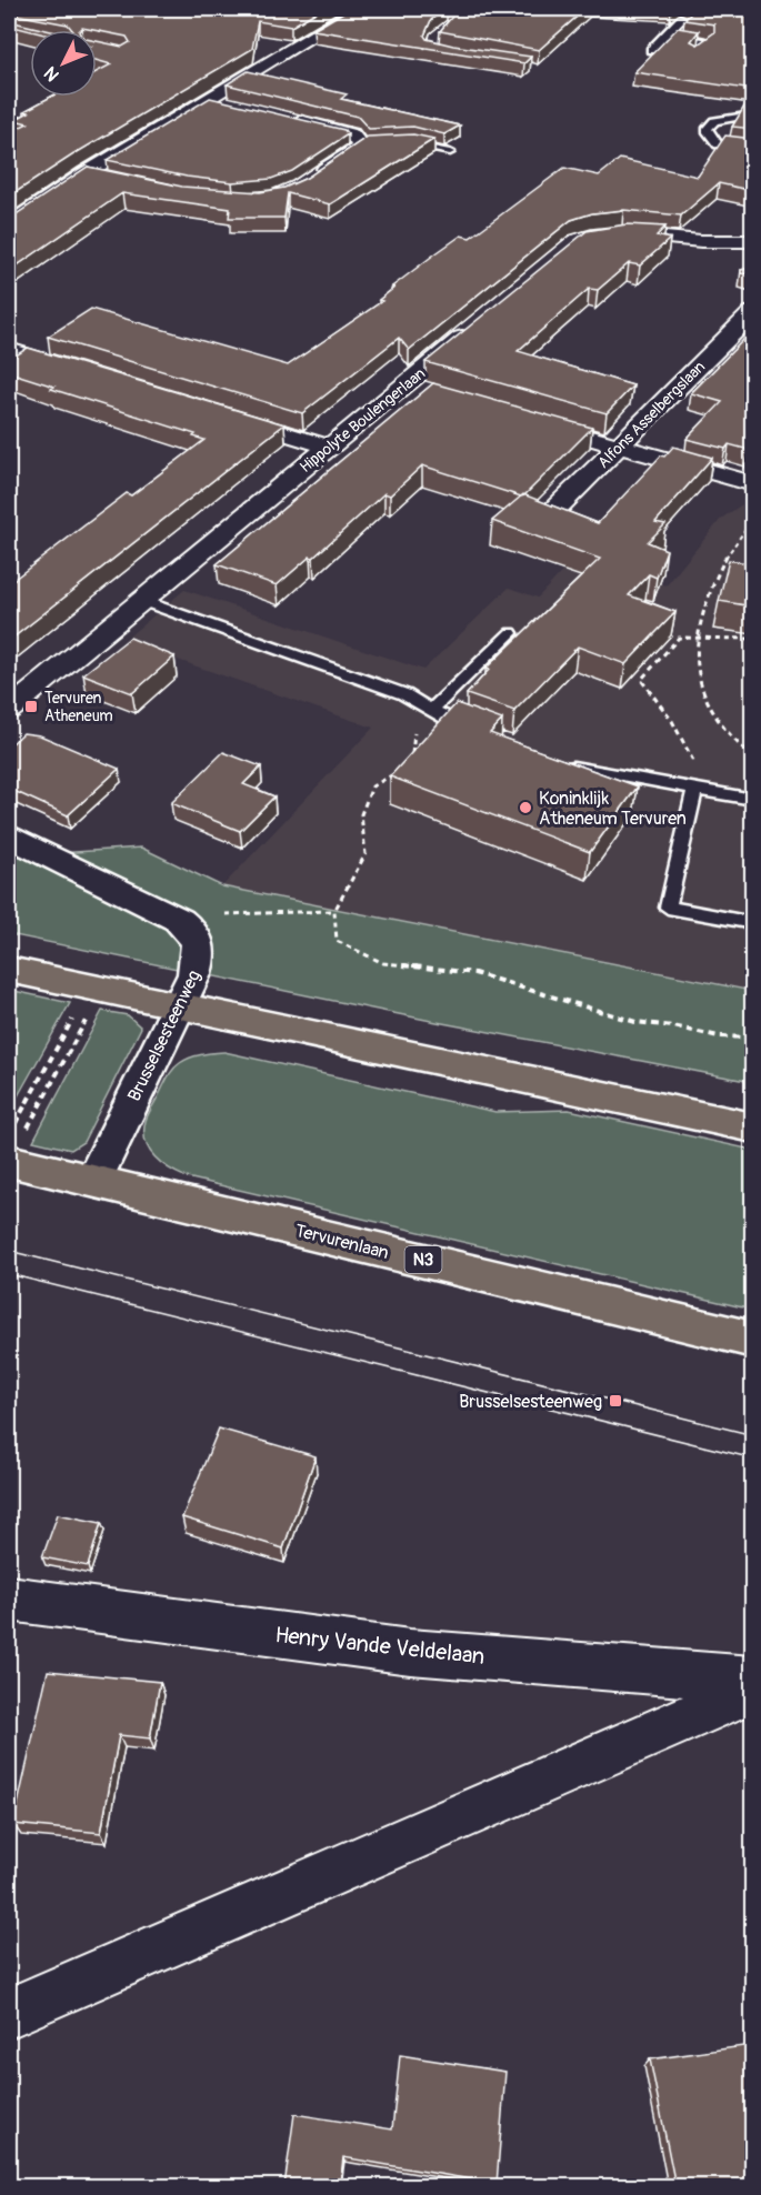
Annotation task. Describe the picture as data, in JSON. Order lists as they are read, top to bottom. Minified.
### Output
{"streets":{"main road":["Tervurenlaan","N3"],"street":["Alfons Asselbergslaan","Hippolyte Boulengerlaan","Brusselsesteenweg","Henry Vande Veldelaan"]},"crossings":[["Brusselsesteenweg","Tervurenlaan"]],"places":{"transit":["Tervuren Atheneum","Brusselsesteenweg"],"other":["Koninklijk Atheneum Tervuren"]},"north":"bottom left"}
